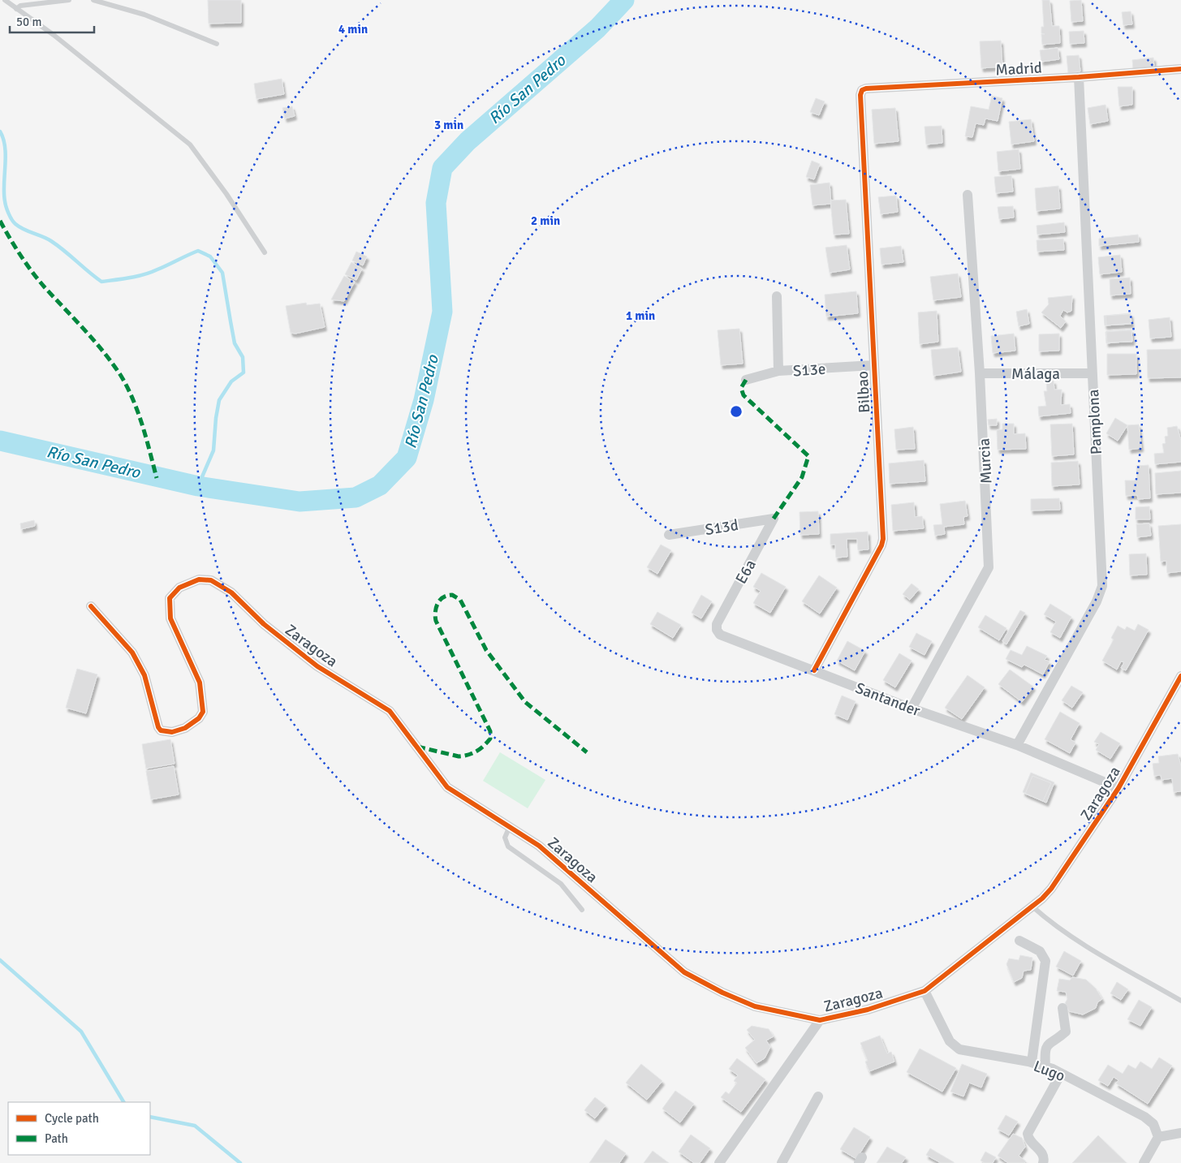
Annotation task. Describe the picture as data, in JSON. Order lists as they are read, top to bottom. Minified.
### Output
{"streets":{"street":["Madrid","S13e","Málaga","Bilbao","Pamplona","Murcia","S13d","E6a","Zaragoza","Santander","Lugo"]},"crossings":[["Madrid","Bilbao"],["Madrid","Pamplona"],["S13e","Bilbao"],["Málaga","Pamplona"],["Málaga","Murcia"],["Bilbao","Santander"],["Pamplona","Santander"],["Murcia","Santander"],["S13d","E6a"],["E6a","Santander"],["Zaragoza","Santander"],["Zaragoza","Lugo"]],"water":["Río San Pedro"],"legend":["Cycle path","Path"],"scale_bar":"50 m","rings":["4 min","3 min","2 min","1 min"]}
